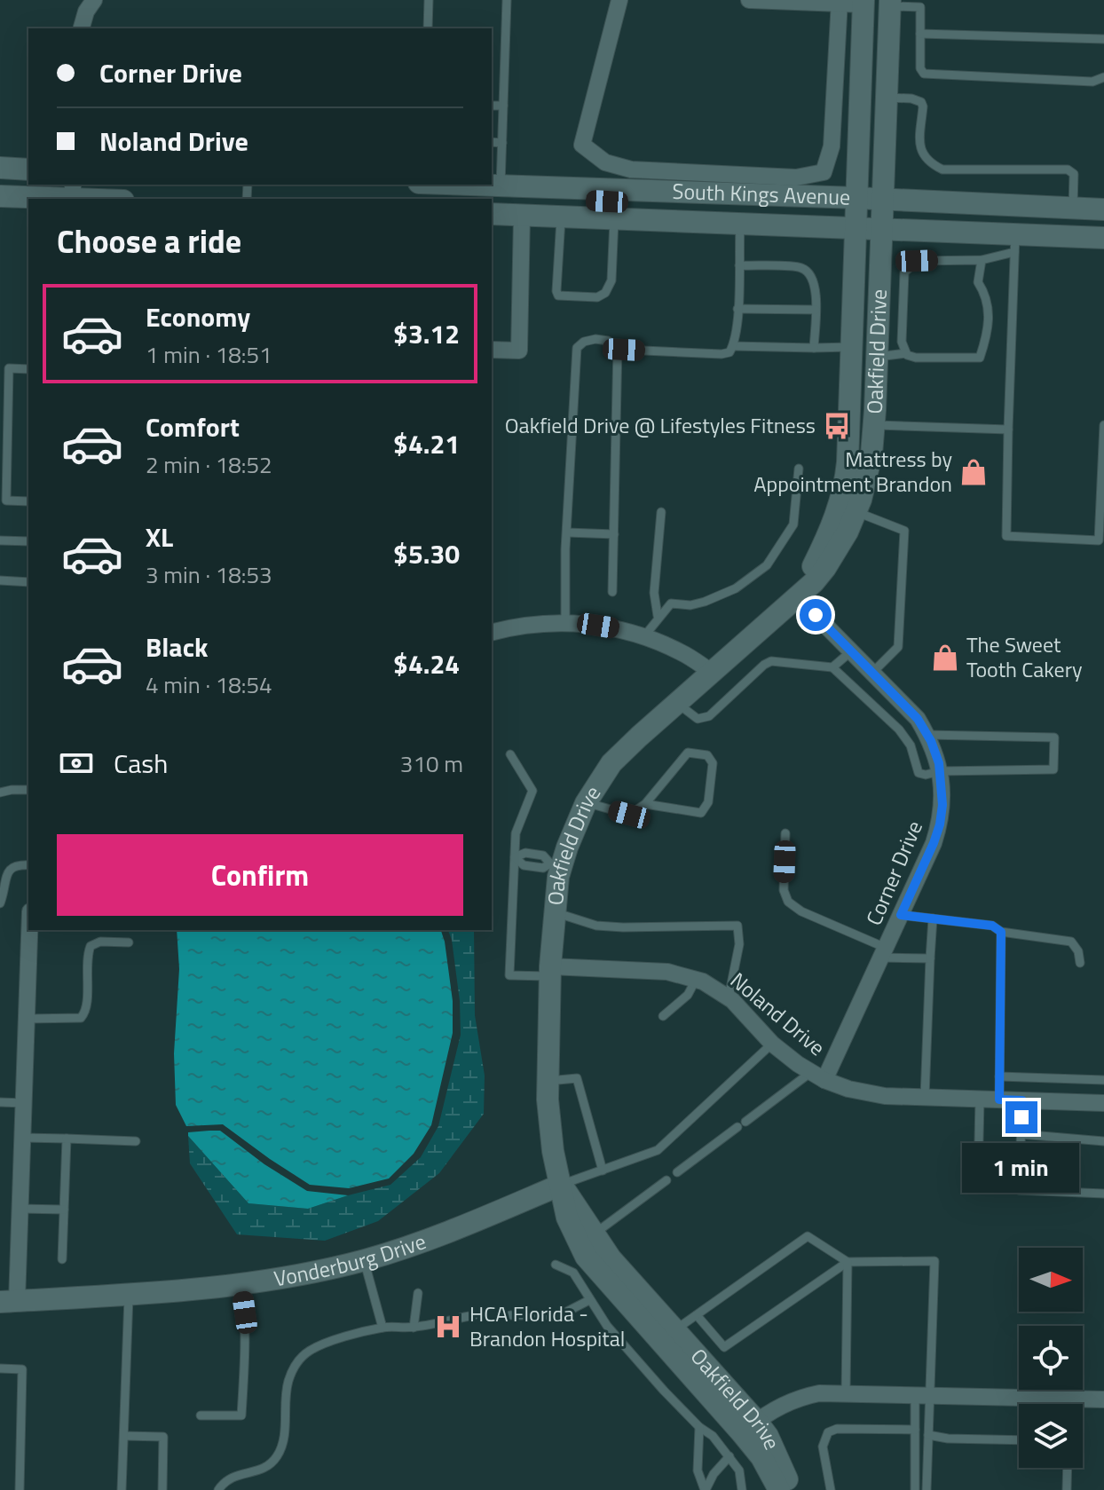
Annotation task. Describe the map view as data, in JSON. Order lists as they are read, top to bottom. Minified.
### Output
{"streets":{"street":["South Kings Avenue","Oakfield Drive","Corner Drive","Noland Drive","Vonderburg Drive"]},"crossings":[["South Kings Avenue","Oakfield Drive"],["Oakfield Drive","Corner Drive"],["Oakfield Drive","Noland Drive"],["Oakfield Drive","Vonderburg Drive"],["Corner Drive","Noland Drive"]],"places":{"bus stop":["Oakfield Drive @ Lifestyles Fitness"],"shop":["Mattress by Appointment Brandon","The Sweet Tooth Cakery"],"hospital":["HCA Florida - Brandon Hospital"]},"north":"right","page":{"banner":["Corner Drive","Noland Drive"],"heading":"Choose a ride","list":[{"name":"Economy","note":"1 min · 18:51","value":"$3.12"},{"name":"Comfort","note":"2 min · 18:52","value":"$4.21"},{"name":"XL","note":"3 min · 18:53","value":"$5.30"},{"name":"Black","note":"4 min · 18:54","value":"$4.24"}],"pay":["Cash","310 m"],"buttons":"Confirm","bubble":"1 min"}}
